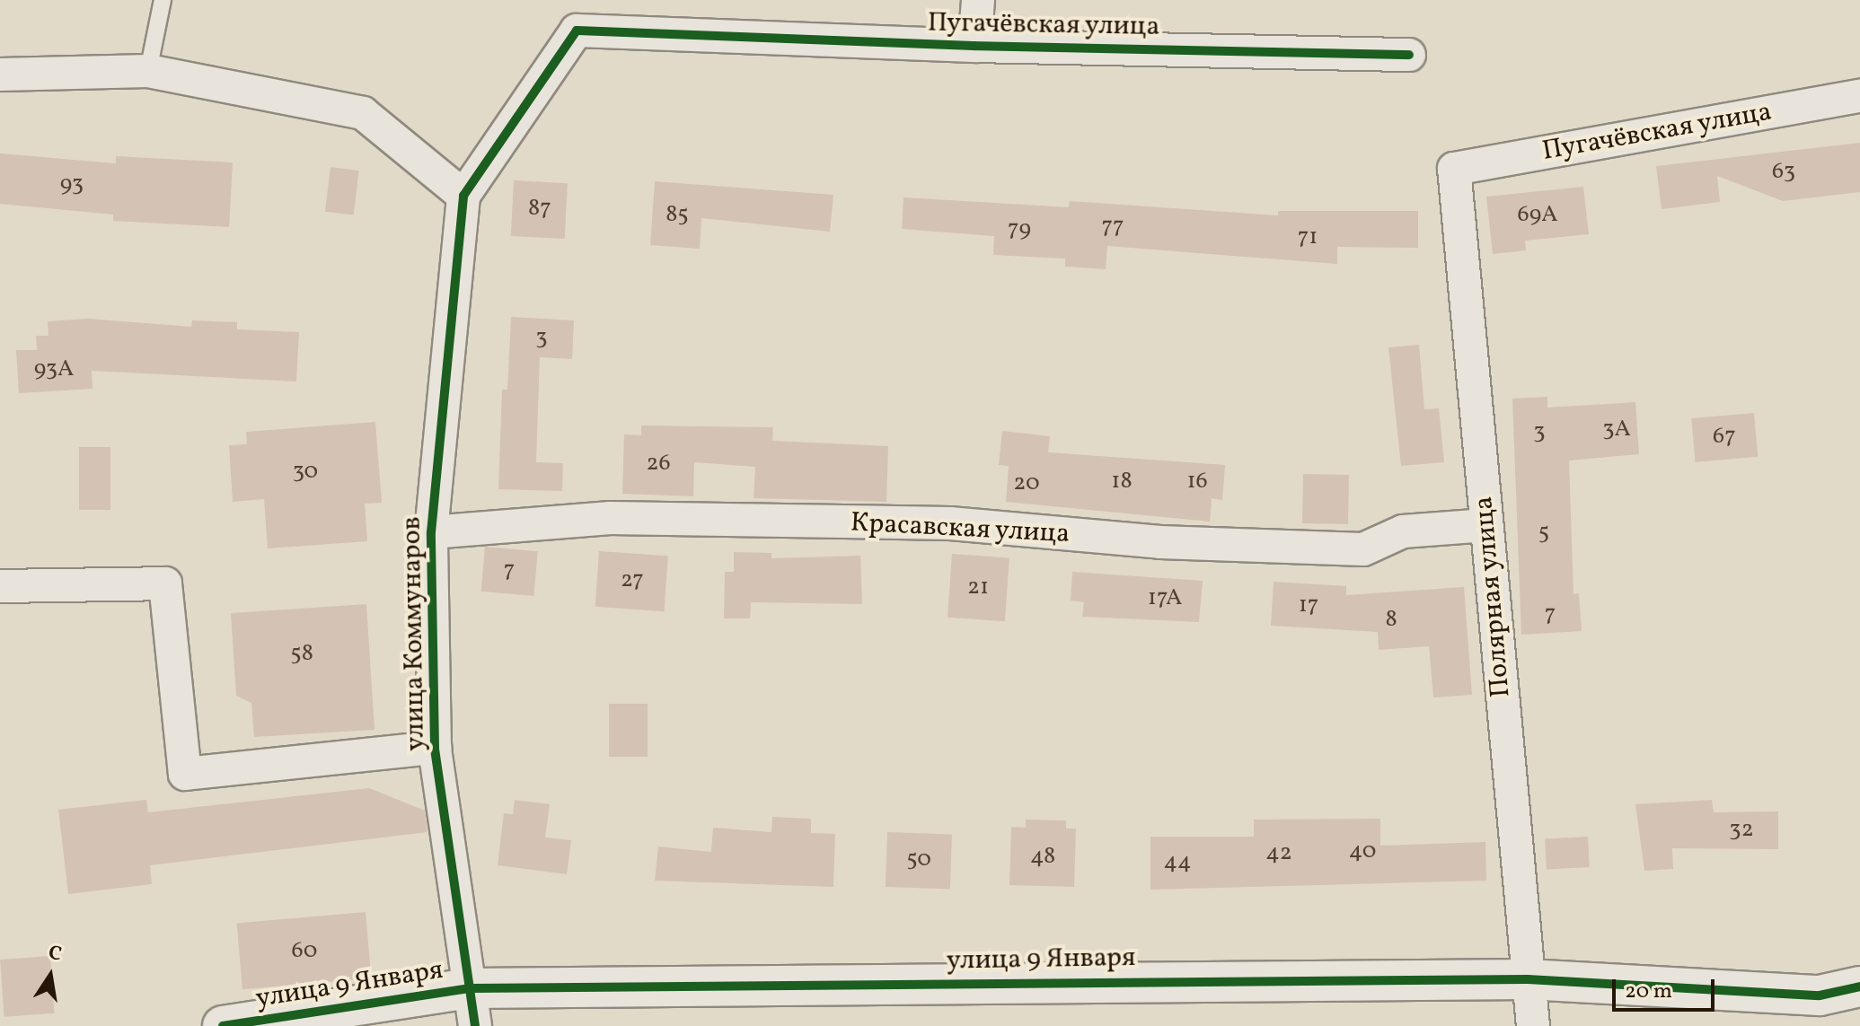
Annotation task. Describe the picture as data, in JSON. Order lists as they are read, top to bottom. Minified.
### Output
{"streets":{"street":["Пугачёвская улица","Красавская улица","Полярная улица","улица Коммунаров","улица 9 Января"]},"crossings":[["Пугачёвская улица","Полярная улица"],["Пугачёвская улица","улица Коммунаров"],["Красавская улица","Полярная улица"],["Красавская улица","улица Коммунаров"],["Полярная улица","улица 9 Января"],["улица Коммунаров","улица 9 Января"]],"house_numbers":["63","93","87","85","69А","77","79","71","3","93А","3А","3","67","26","30","18","16","20","5","7","27","21","17А","17","7","8","58","32","40","42","48","50","44","60"],"scale_bar":"20 m","north":"top"}
